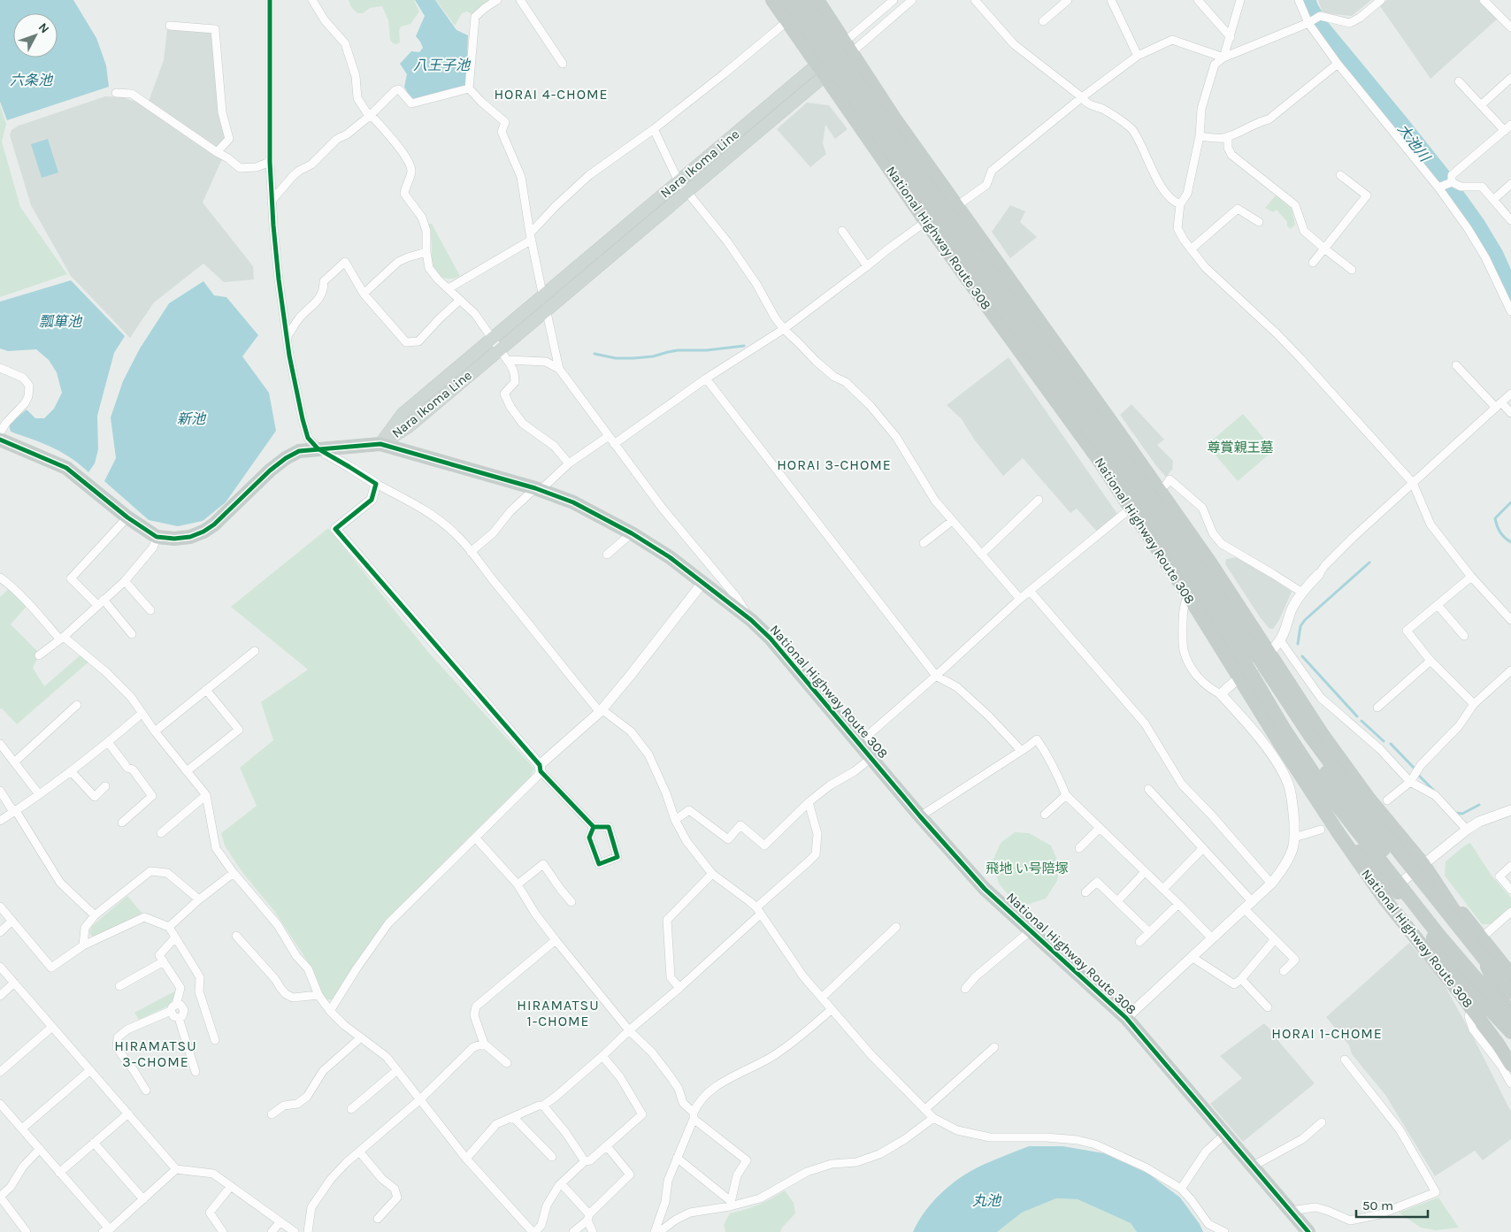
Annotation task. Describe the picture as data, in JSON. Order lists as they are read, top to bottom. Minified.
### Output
{"streets":{"highway":["National Highway Route 308"],"main road":["Nara Ikoma Line"]},"crossings":[["Nara Ikoma Line","National Highway Route 308"]],"districts":["HORAI 4-CHOME","HORAI 3-CHOME","HIRAMATSU 1-CHOME","HORAI 1-CHOME","HIRAMATSU 3-CHOME"],"water":["八王子池","六条池","大池川","瓢箪池","新池","丸池"],"parks":["尊賞親王墓","飛地 い号陪塚"],"scale_bar":"50 m","north":"top right"}
